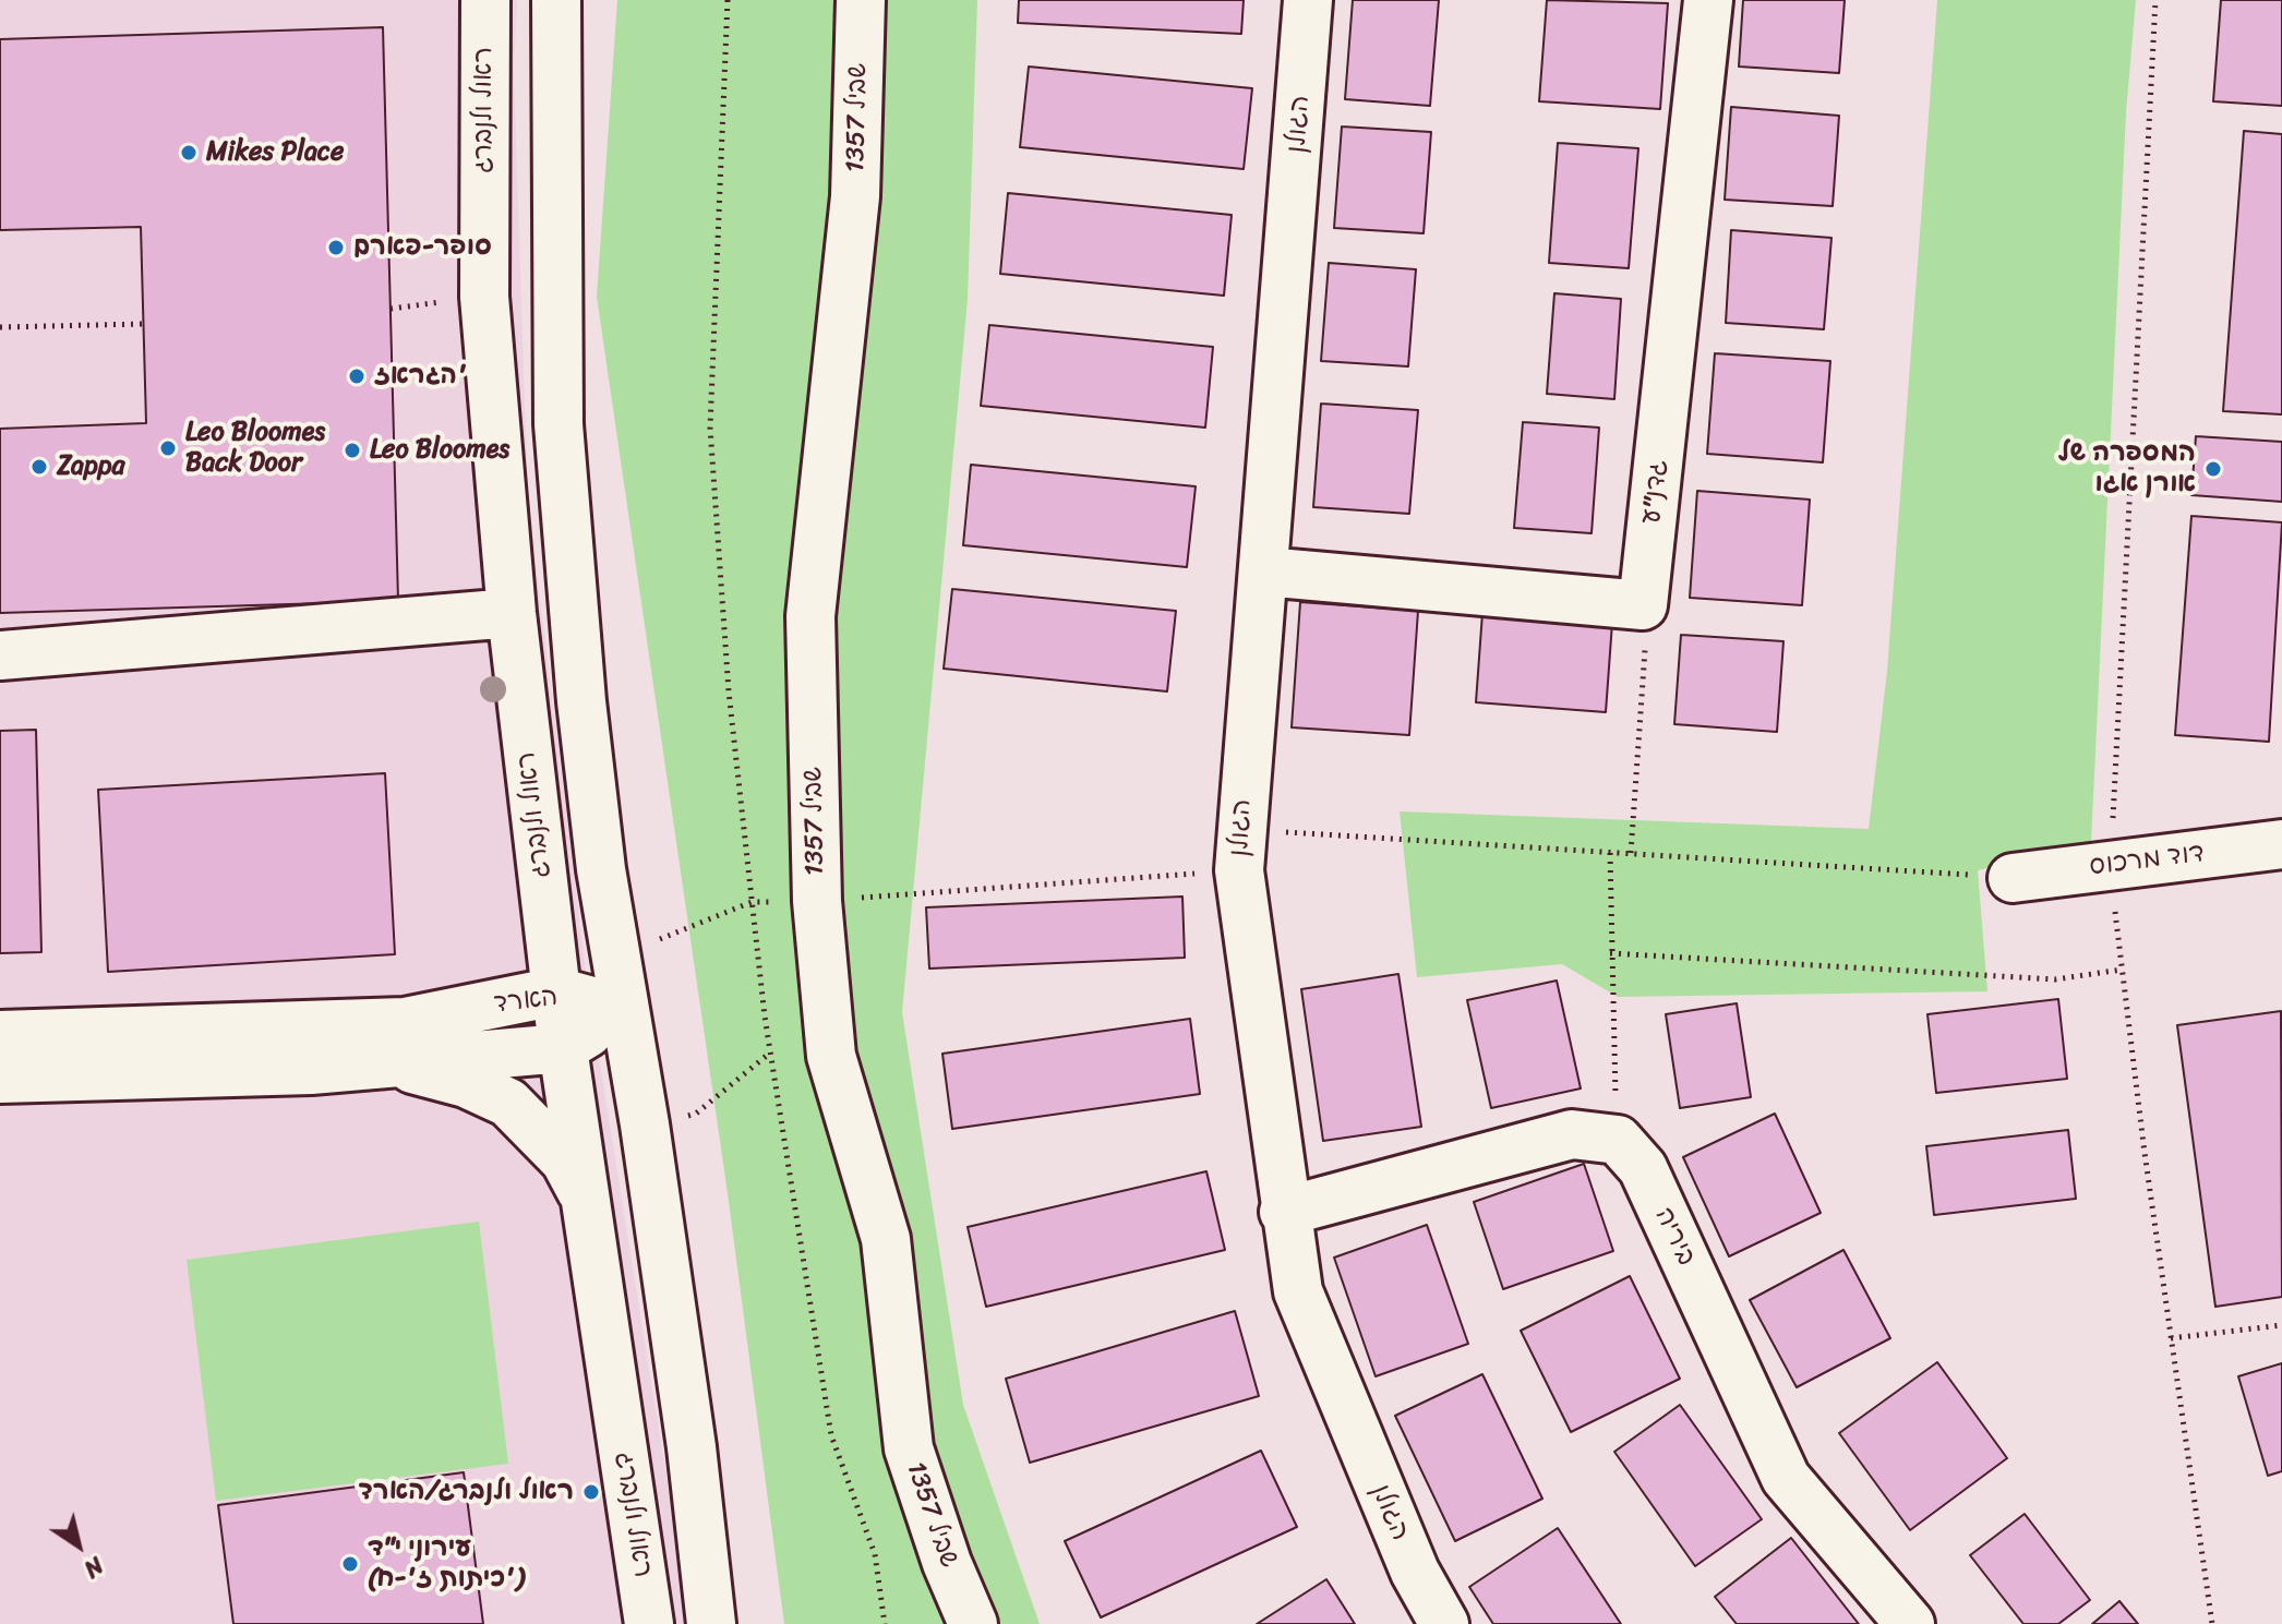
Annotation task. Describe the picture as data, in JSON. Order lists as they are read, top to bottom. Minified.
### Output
{"streets":{"street":["ראול ולנברג","שביל 1357","הגולן","גדנ\"ע","דוד מרכוס","הארד","ביריה"]},"crossings":[["ראול ולנברג","הארד"]],"places":["Mikes Place","סופר-פארם","הגראז'","Leo Bloomes Back Door","Leo Bloomes","Zappa","המספרה של אורן אגו","ראול ולנברג/הארד","עירוני י\"ד (כיתות ז'-ח')"],"north":"bottom right"}
